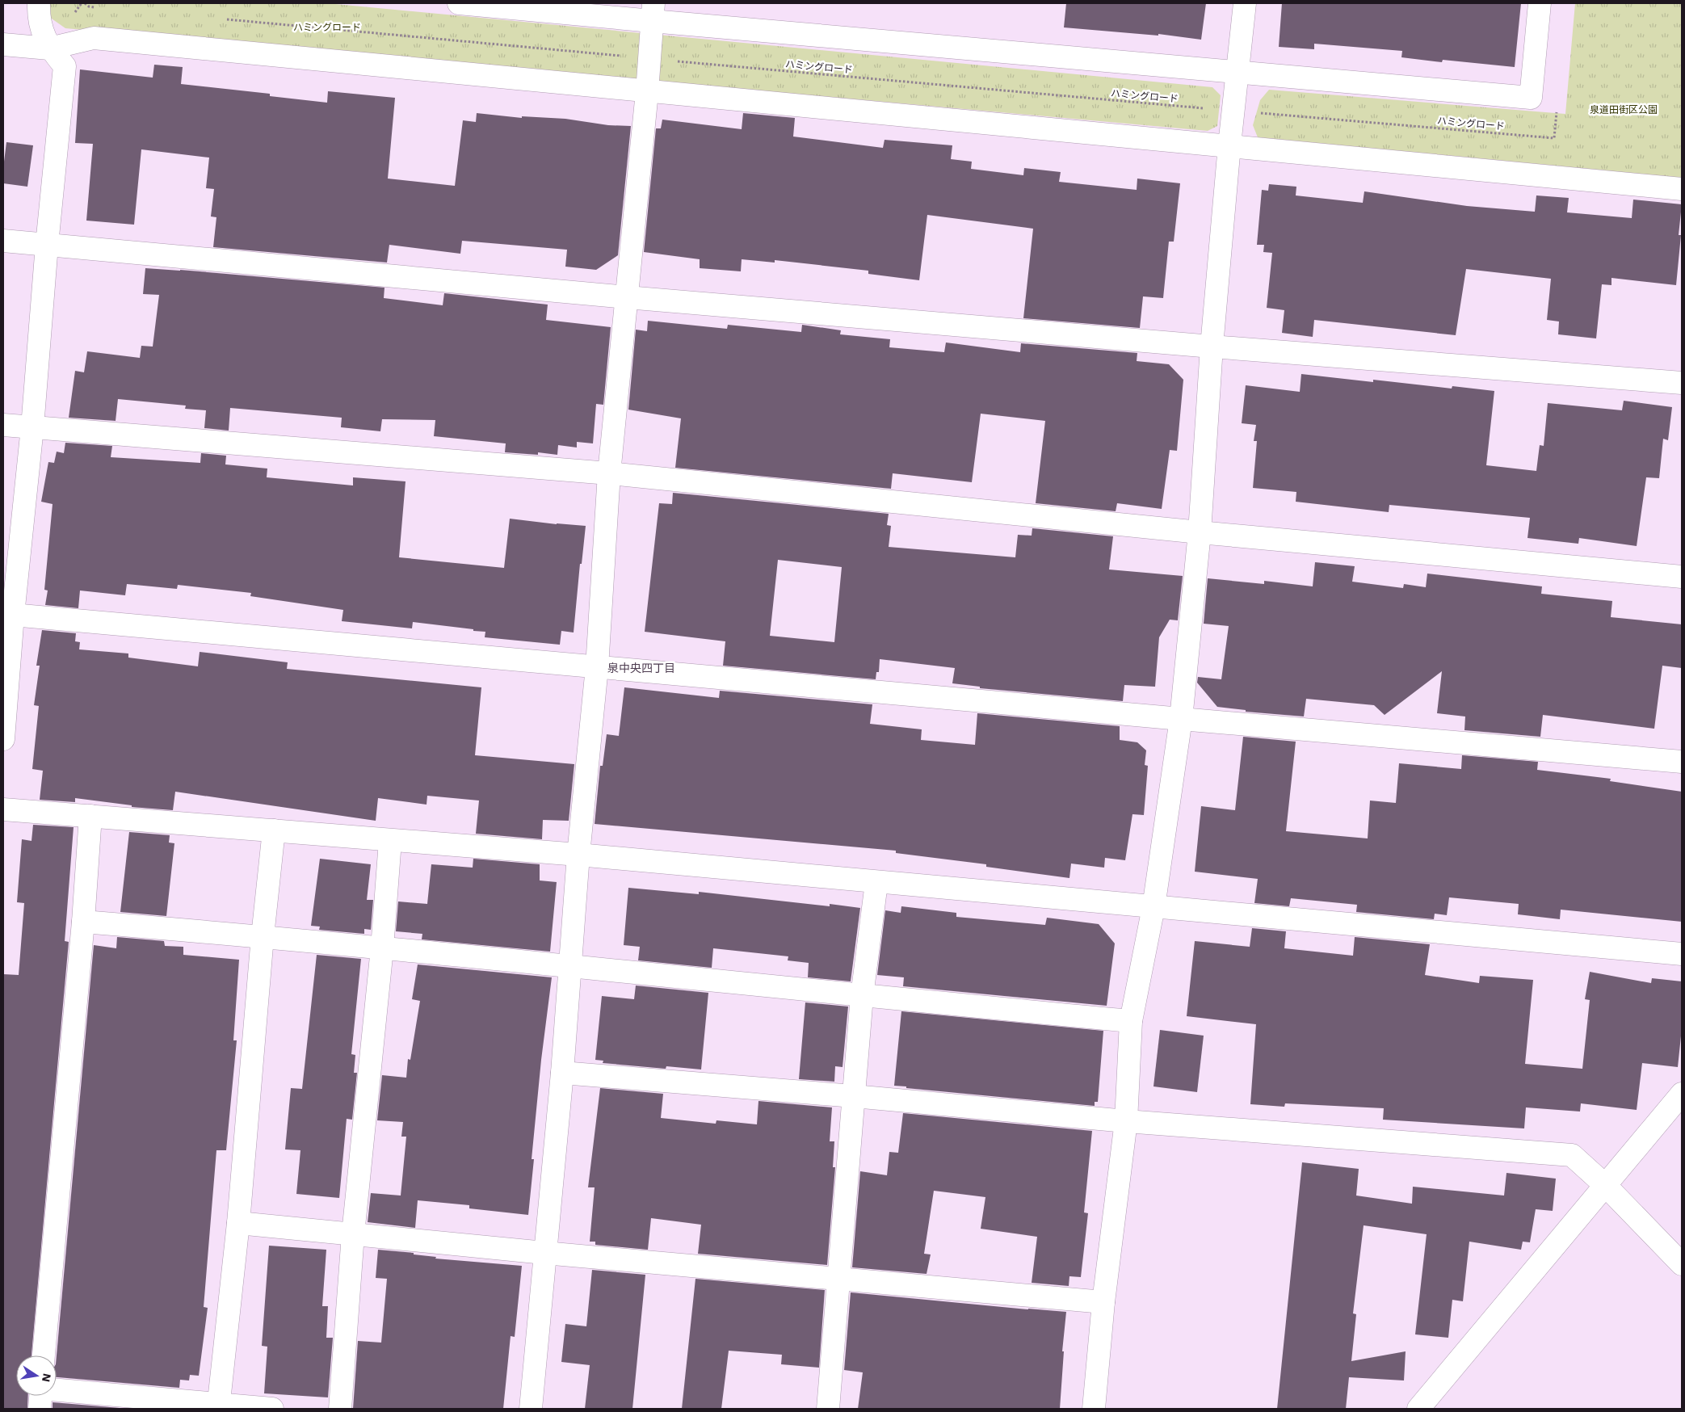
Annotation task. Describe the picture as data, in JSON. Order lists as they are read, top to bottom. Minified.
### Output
{"streets":{"path":["ハミングロード"]},"districts":["泉中央四丁目"],"parks":["ハミングロード","泉道田街区公園"],"north":"right"}
